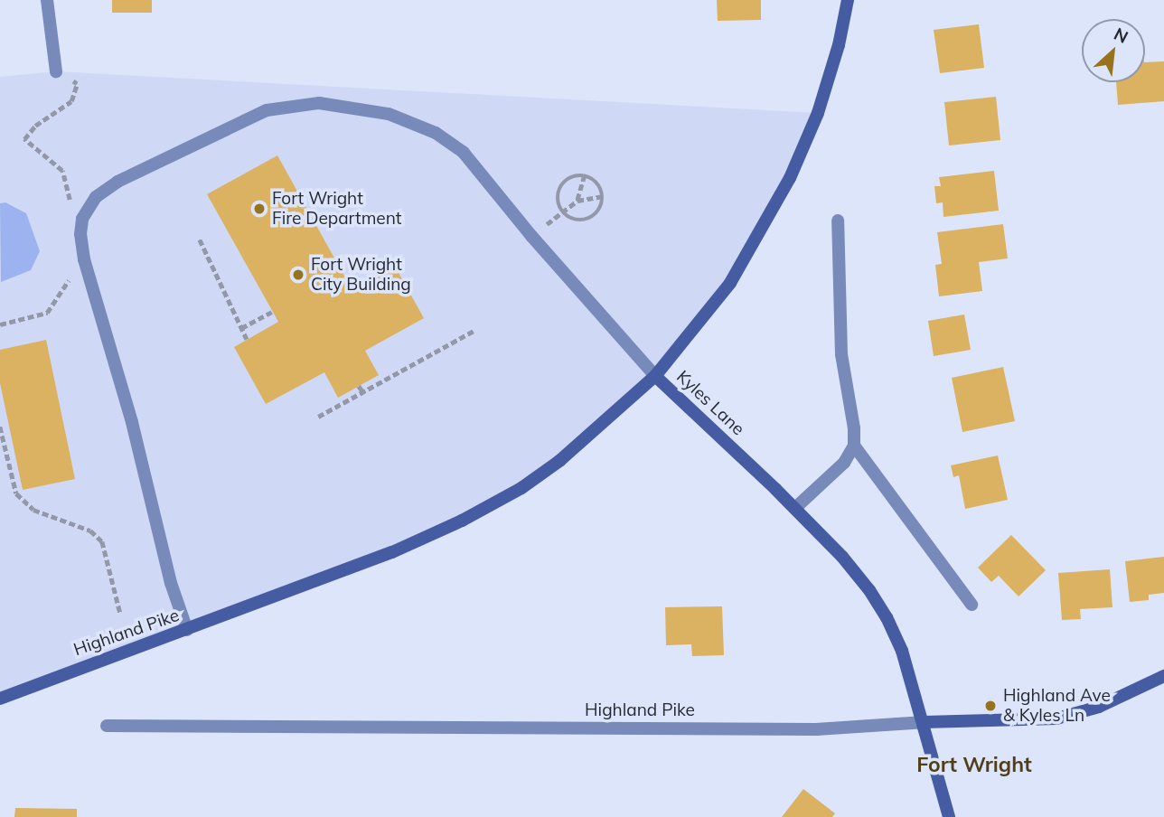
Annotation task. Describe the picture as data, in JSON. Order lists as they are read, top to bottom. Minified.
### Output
{"streets":{"main road":["Kyles Lane","Highland Pike"]},"crossings":[["Kyles Lane","Highland Pike"]],"districts":["Fort Wright"],"places":["Fort Wright Fire Department","Fort Wright City Building","Highland Ave & Kyles Ln"],"north":"top right"}
